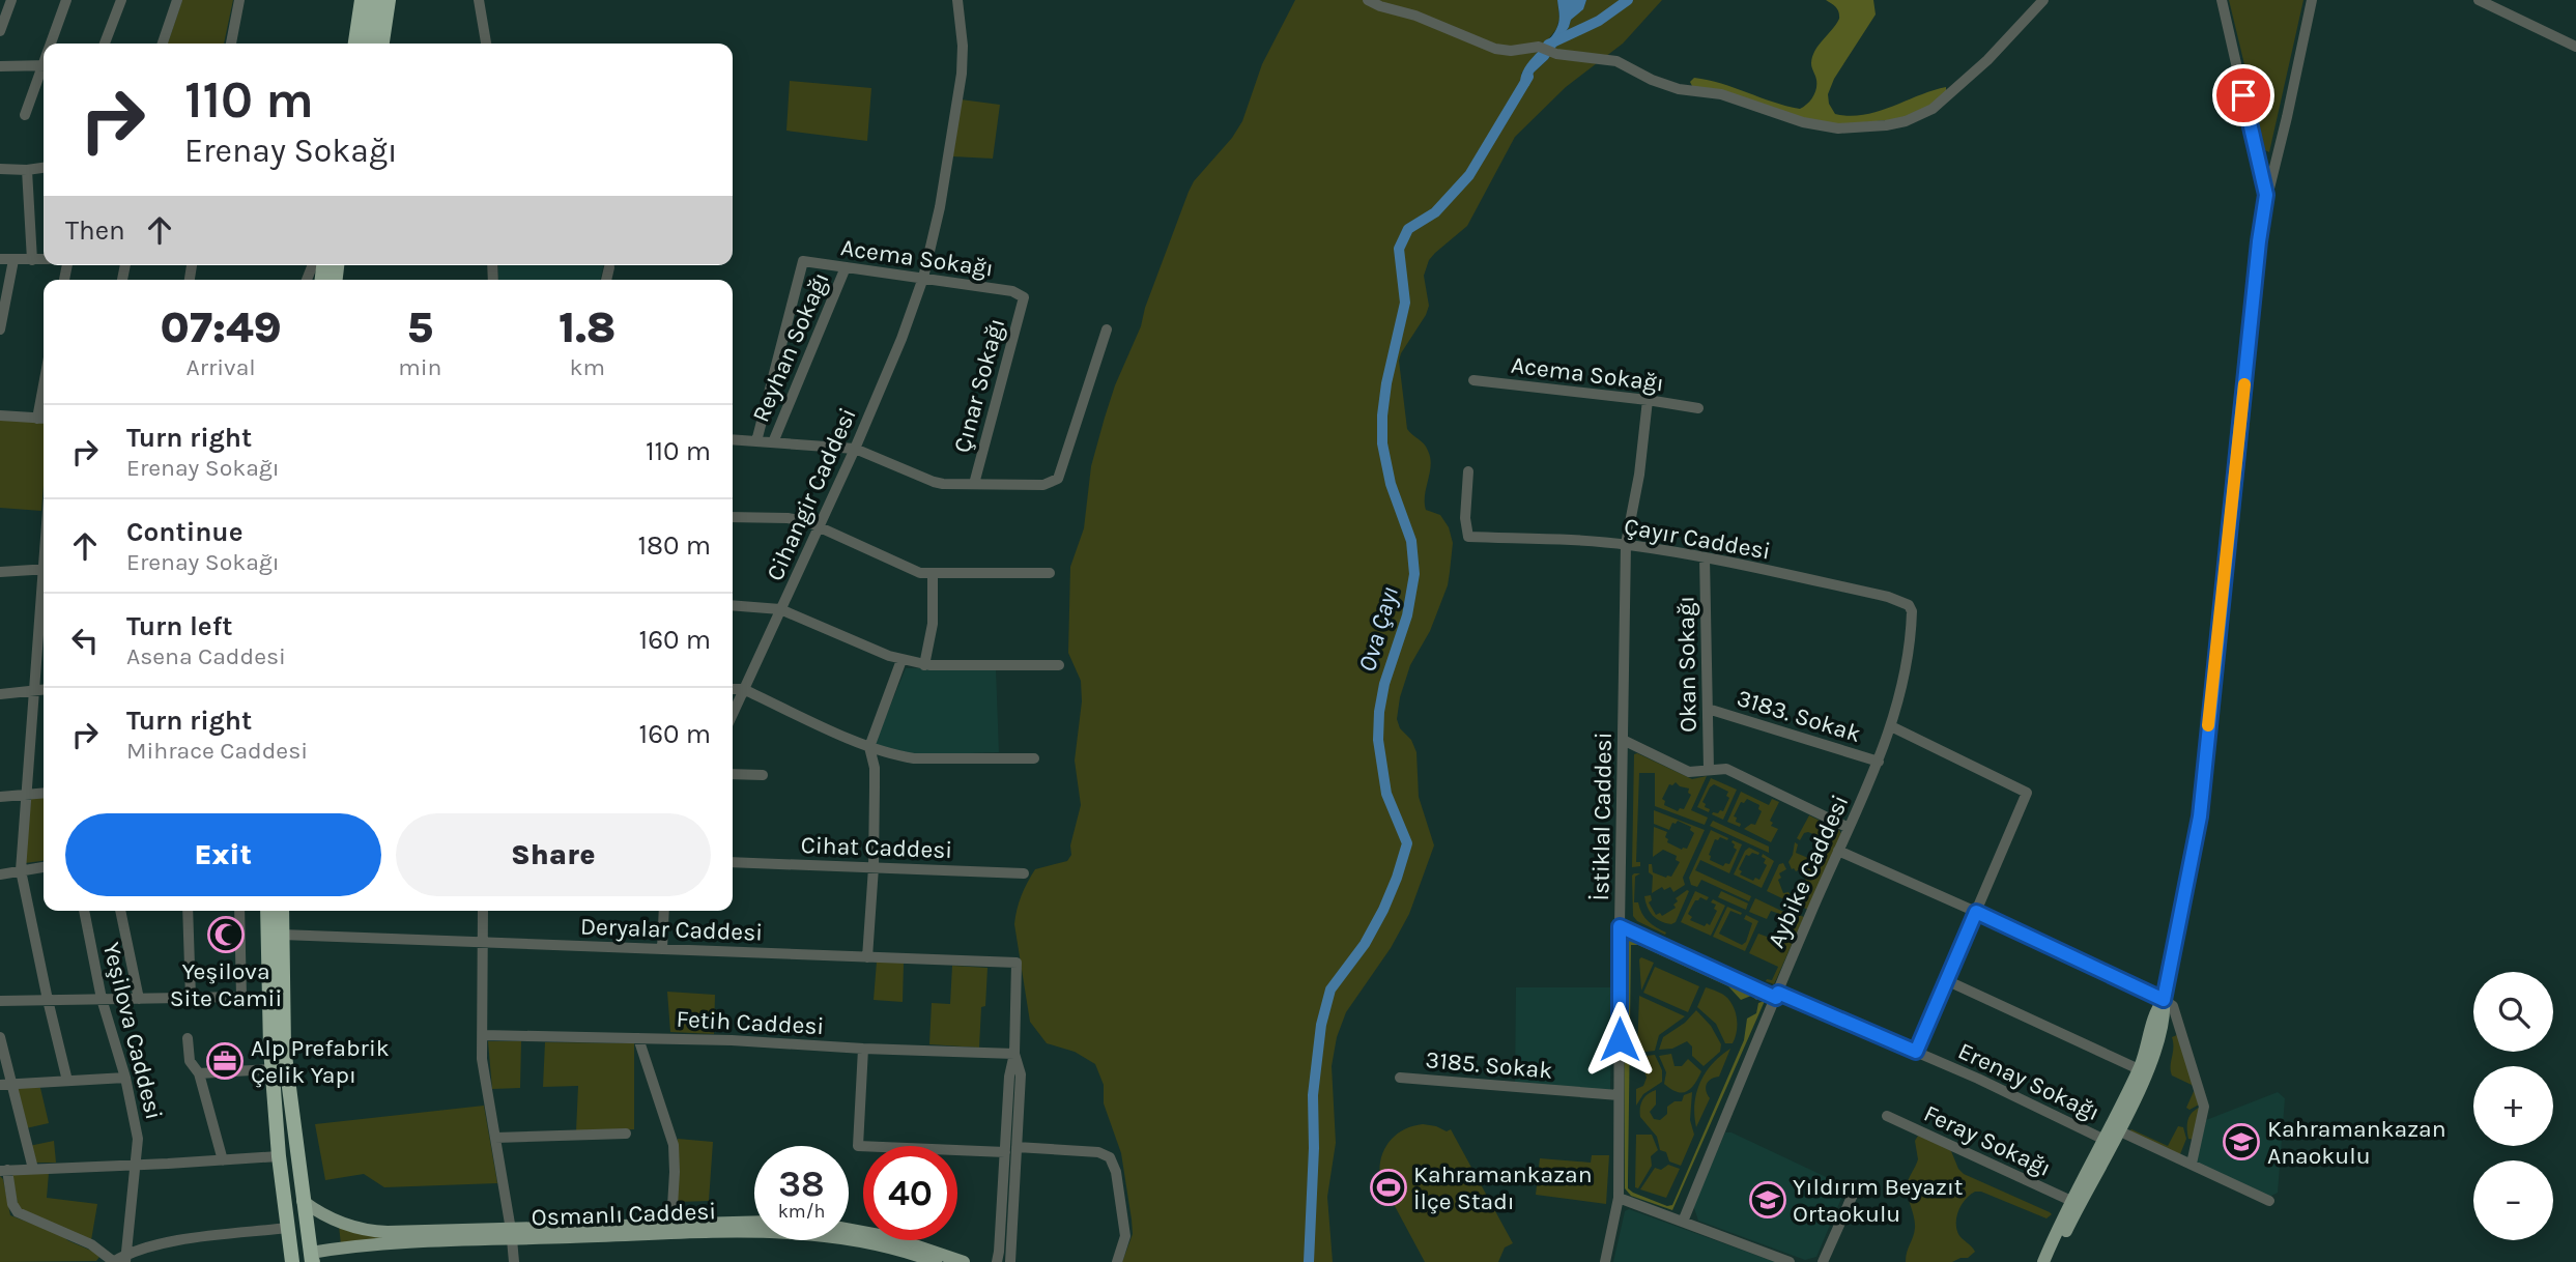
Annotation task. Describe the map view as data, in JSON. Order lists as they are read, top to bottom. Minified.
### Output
{"streets":{"main road":["Osmanlı Caddesi"],"street":["Acema Sokağı","Reyhan Sokağı","Çınar Sokağı","Cihangir Caddesi","Çayır Caddesi","Okan Sokağı","3183. Sokak","İstiklal Caddesi","Cihat Caddesi","Aybike Caddesi","Deryalar Caddesi","Fetih Caddesi","Yeşilova Caddesi","3185. Sokak","Erenay Sokağı","Feray Sokağı"]},"crossings":[["Acema Sokağı","Reyhan Sokağı"],["Acema Sokağı","Çınar Sokağı"],["Acema Sokağı","Cihangir Caddesi"],["Acema Sokağı","İstiklal Caddesi"],["Çayır Caddesi","Okan Sokağı"],["Çayır Caddesi","İstiklal Caddesi"],["Çayır Caddesi","Aybike Caddesi"],["Okan Sokağı","3183. Sokak"],["3183. Sokak","Aybike Caddesi"],["İstiklal Caddesi","3185. Sokak"],["İstiklal Caddesi","Erenay Sokağı"],["Aybike Caddesi","Erenay Sokağı"],["Deryalar Caddesi","Fetih Caddesi"]],"water":["Ova Çayı"],"places":{"mosque":["Yeşilova Site Camii"],"office":["Alp Prefabrik Çelik Yapı"],"school or university":["Kahramankazan Anaokulu","Yıldırım Beyazıt Ortaokulu"],"sports":["Kahramankazan İlçe Stadı"]},"page":{"turn":["110 m","Erenay Sokağı"],"then":"Then","eta":["07:49","Arrival","5","min","1.8","km"],"list":[{"name":"Turn right","note":"Erenay Sokağı","value":"110 m"},{"name":"Continue","note":"Erenay Sokağı","value":"180 m"},{"name":"Turn left","note":"Asena Caddesi","value":"160 m"},{"name":"Turn right","note":"Mihrace Caddesi","value":"160 m"}],"buttons":["Exit","Share"],"map_buttons":["+","−"],"speed":"38 km/h","limit":"40"}}
